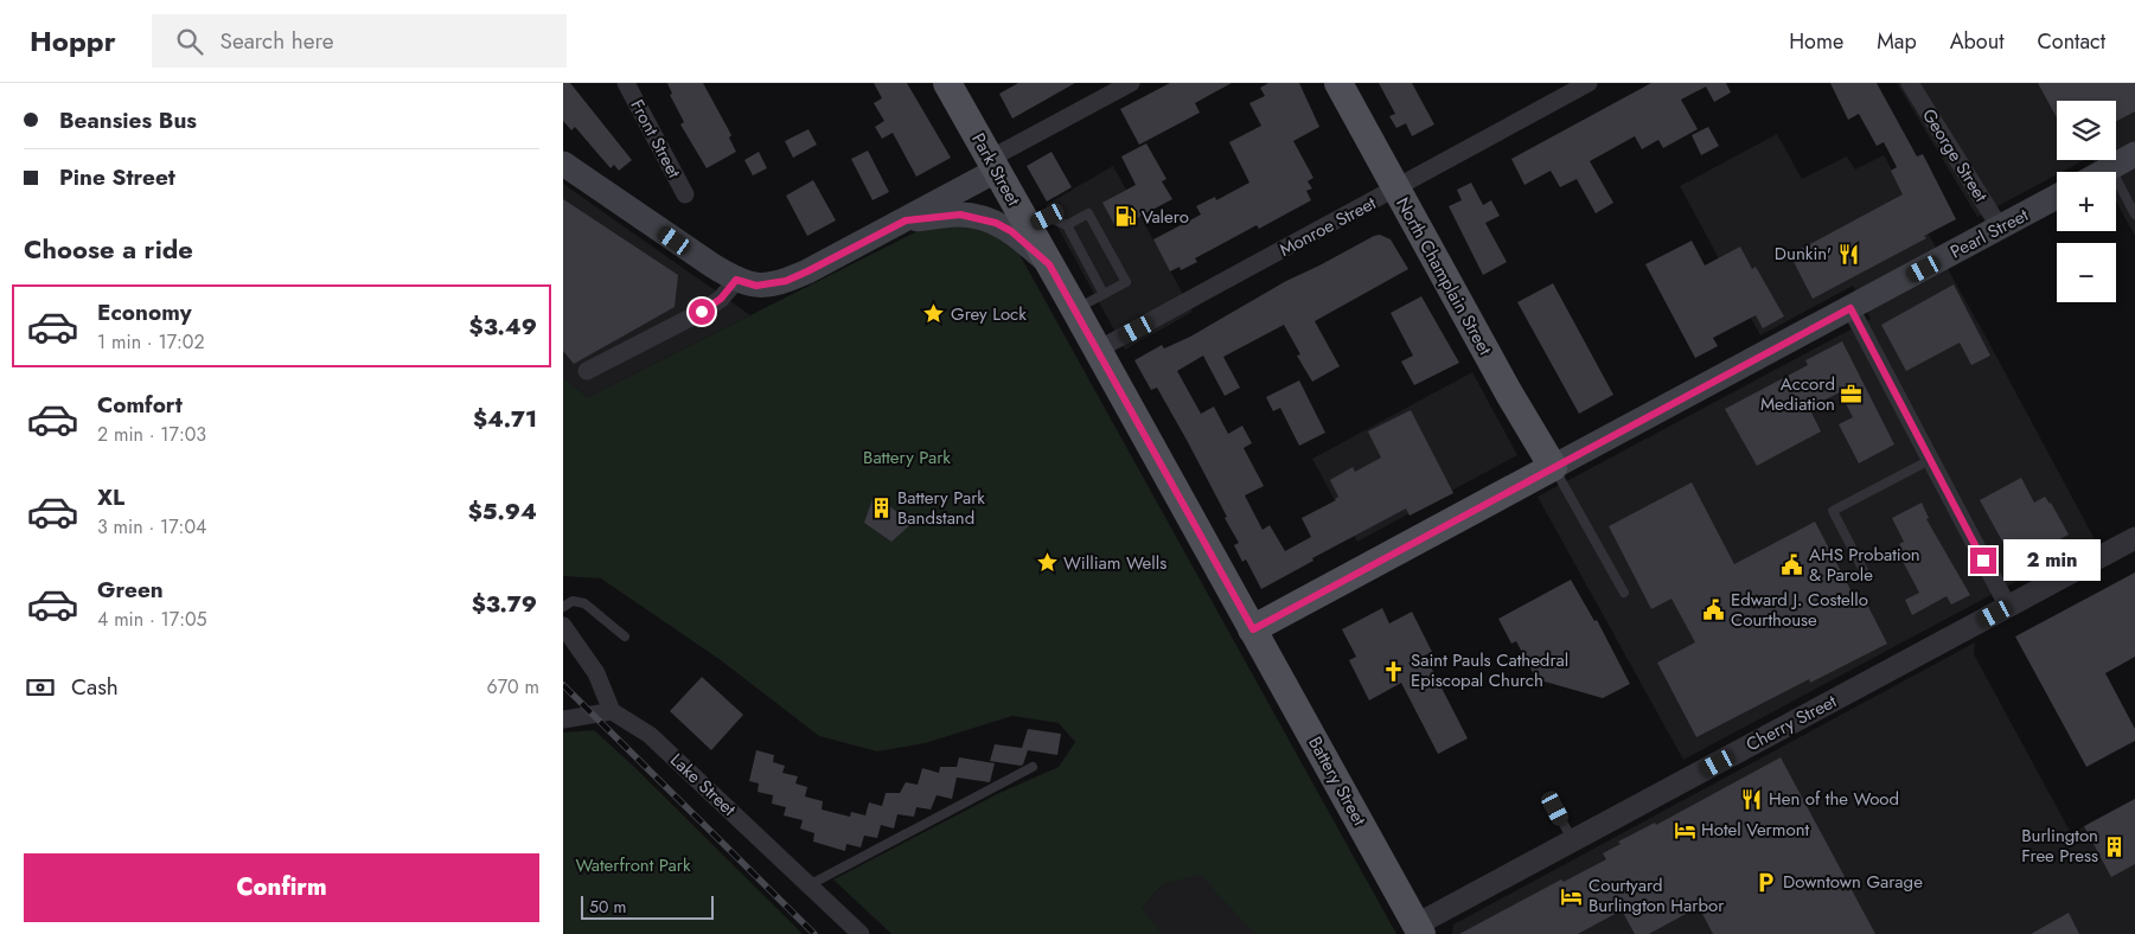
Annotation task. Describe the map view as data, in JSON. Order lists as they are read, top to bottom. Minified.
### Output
{"streets":{"main road":["Park Street","Pearl Street","North Champlain Street","Battery Street"],"street":["Front Street","George Street","Monroe Street","Cherry Street","Lake Street"]},"crossings":[["George Street","Pearl Street"],["Park Street","Monroe Street"],["Park Street","Pearl Street"],["Park Street","Battery Street"],["Monroe Street","North Champlain Street"],["Pearl Street","North Champlain Street"],["Pearl Street","Battery Street"],["Cherry Street","Battery Street"]],"parks":["Battery Park","Waterfront Park"],"places":{"fuel station":["Valero"],"restaurant":["Dunkin'","Hen of the Wood"],"place":["Grey Lock","William Wells"],"office":["Accord Mediation"],"building":["Battery Park Bandstand","Burlington Free Press"],"public building":["AHS Probation & Parole","Edward J. Costello Courthouse"],"church":["Saint Pauls Cathedral Episcopal Church"],"hotel":["Hotel Vermont","Courtyard Burlington Harbor"],"parking":["Downtown Garage"]},"scale_bar":"50 m","page":{"header":"Hoppr","search":"Search here","nav":["Home","Map","About","Contact"],"banner":["Beansies Bus","Pine Street"],"map_buttons":["+","−"],"heading":"Choose a ride","list":[{"name":"Economy","note":"1 min · 17:02","value":"$3.49"},{"name":"Comfort","note":"2 min · 17:03","value":"$4.71"},{"name":"XL","note":"3 min · 17:04","value":"$5.94"},{"name":"Green","note":"4 min · 17:05","value":"$3.79"}],"bubble":"2 min","pay":["Cash","670 m"],"buttons":"Confirm","scale":"50 m"}}
